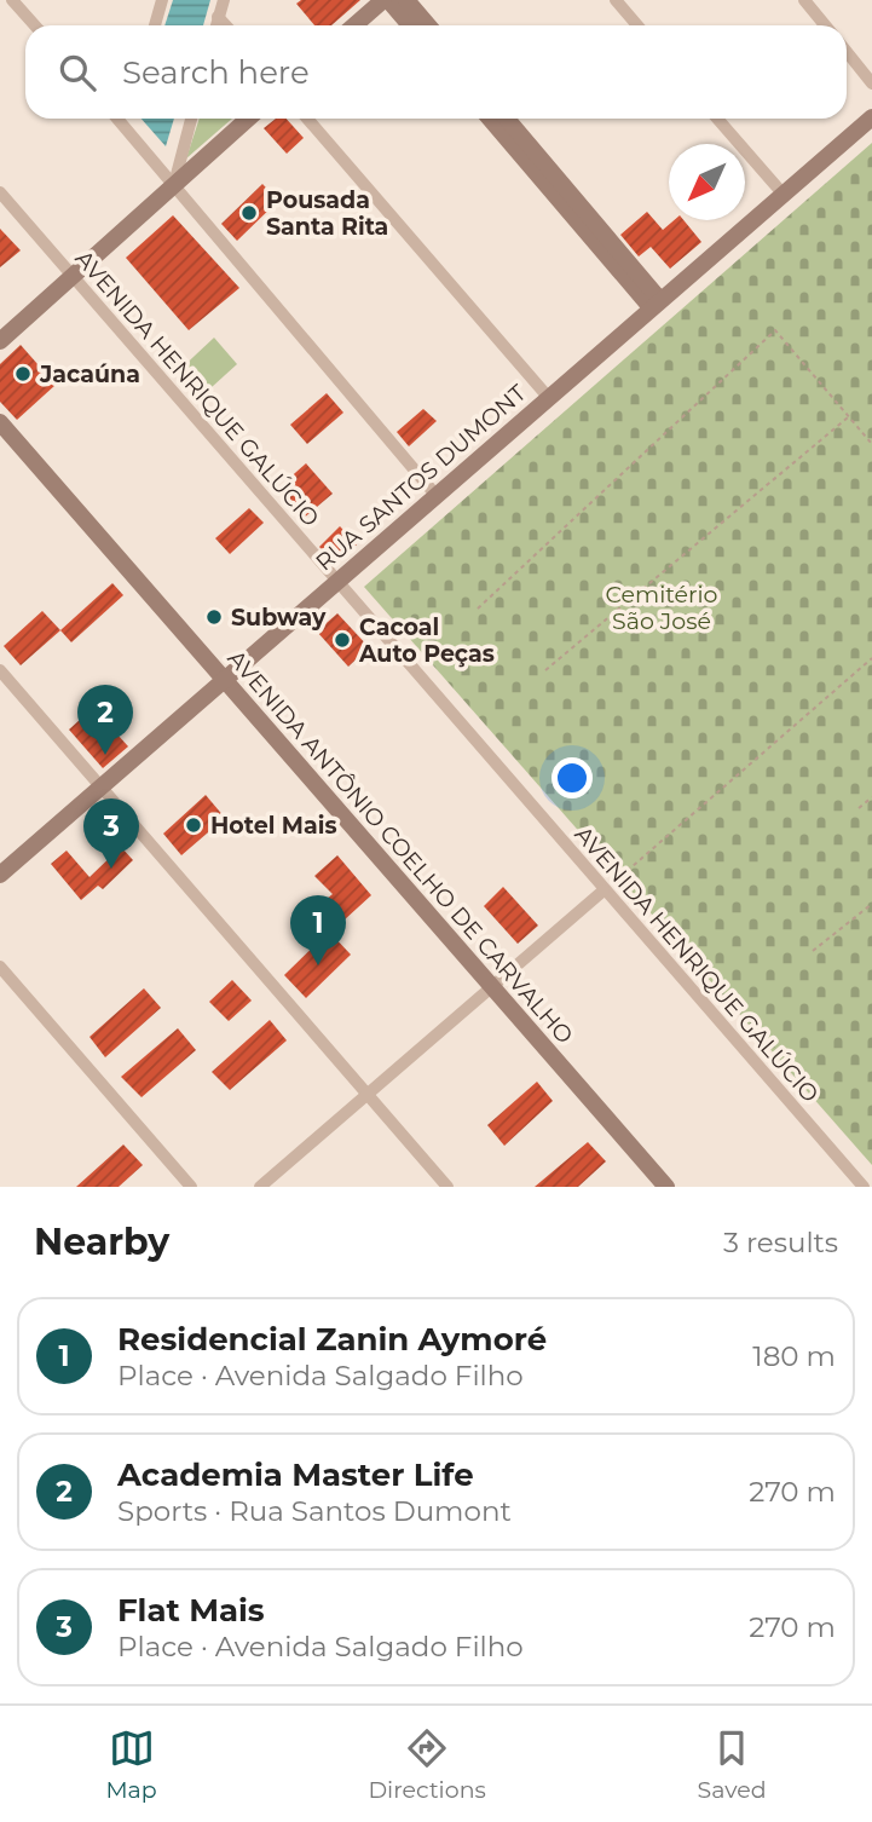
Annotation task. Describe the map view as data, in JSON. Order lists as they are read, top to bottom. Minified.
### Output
{"streets":{"street":["AVENIDA HENRIQUE GALÚCIO","RUA SANTOS DUMONT","AVENIDA ANTÔNIO COELHO DE CARVALHO"]},"crossings":[["AVENIDA HENRIQUE GALÚCIO","RUA SANTOS DUMONT"],["RUA SANTOS DUMONT","AVENIDA ANTÔNIO COELHO DE CARVALHO"]],"parks":["Cemitério São José"],"places":["Pousada Santa Rita","Jacaúna","Subway","Cacoal Auto Peças","Hotel Mais"],"north":"bottom left","page":{"search":"Search here","pins":["2","3","1"],"heading":["Nearby","3 results"],"list":[{"mark":"1","name":"Residencial Zanin Aymoré","note":"Place · Avenida Salgado Filho","value":"180 m"},{"mark":"2","name":"Academia Master Life","note":"Sports · Rua Santos Dumont","value":"270 m"},{"mark":"3","name":"Flat Mais","note":"Place · Avenida Salgado Filho","value":"270 m"}],"nav":["Map","Directions","Saved"]}}
